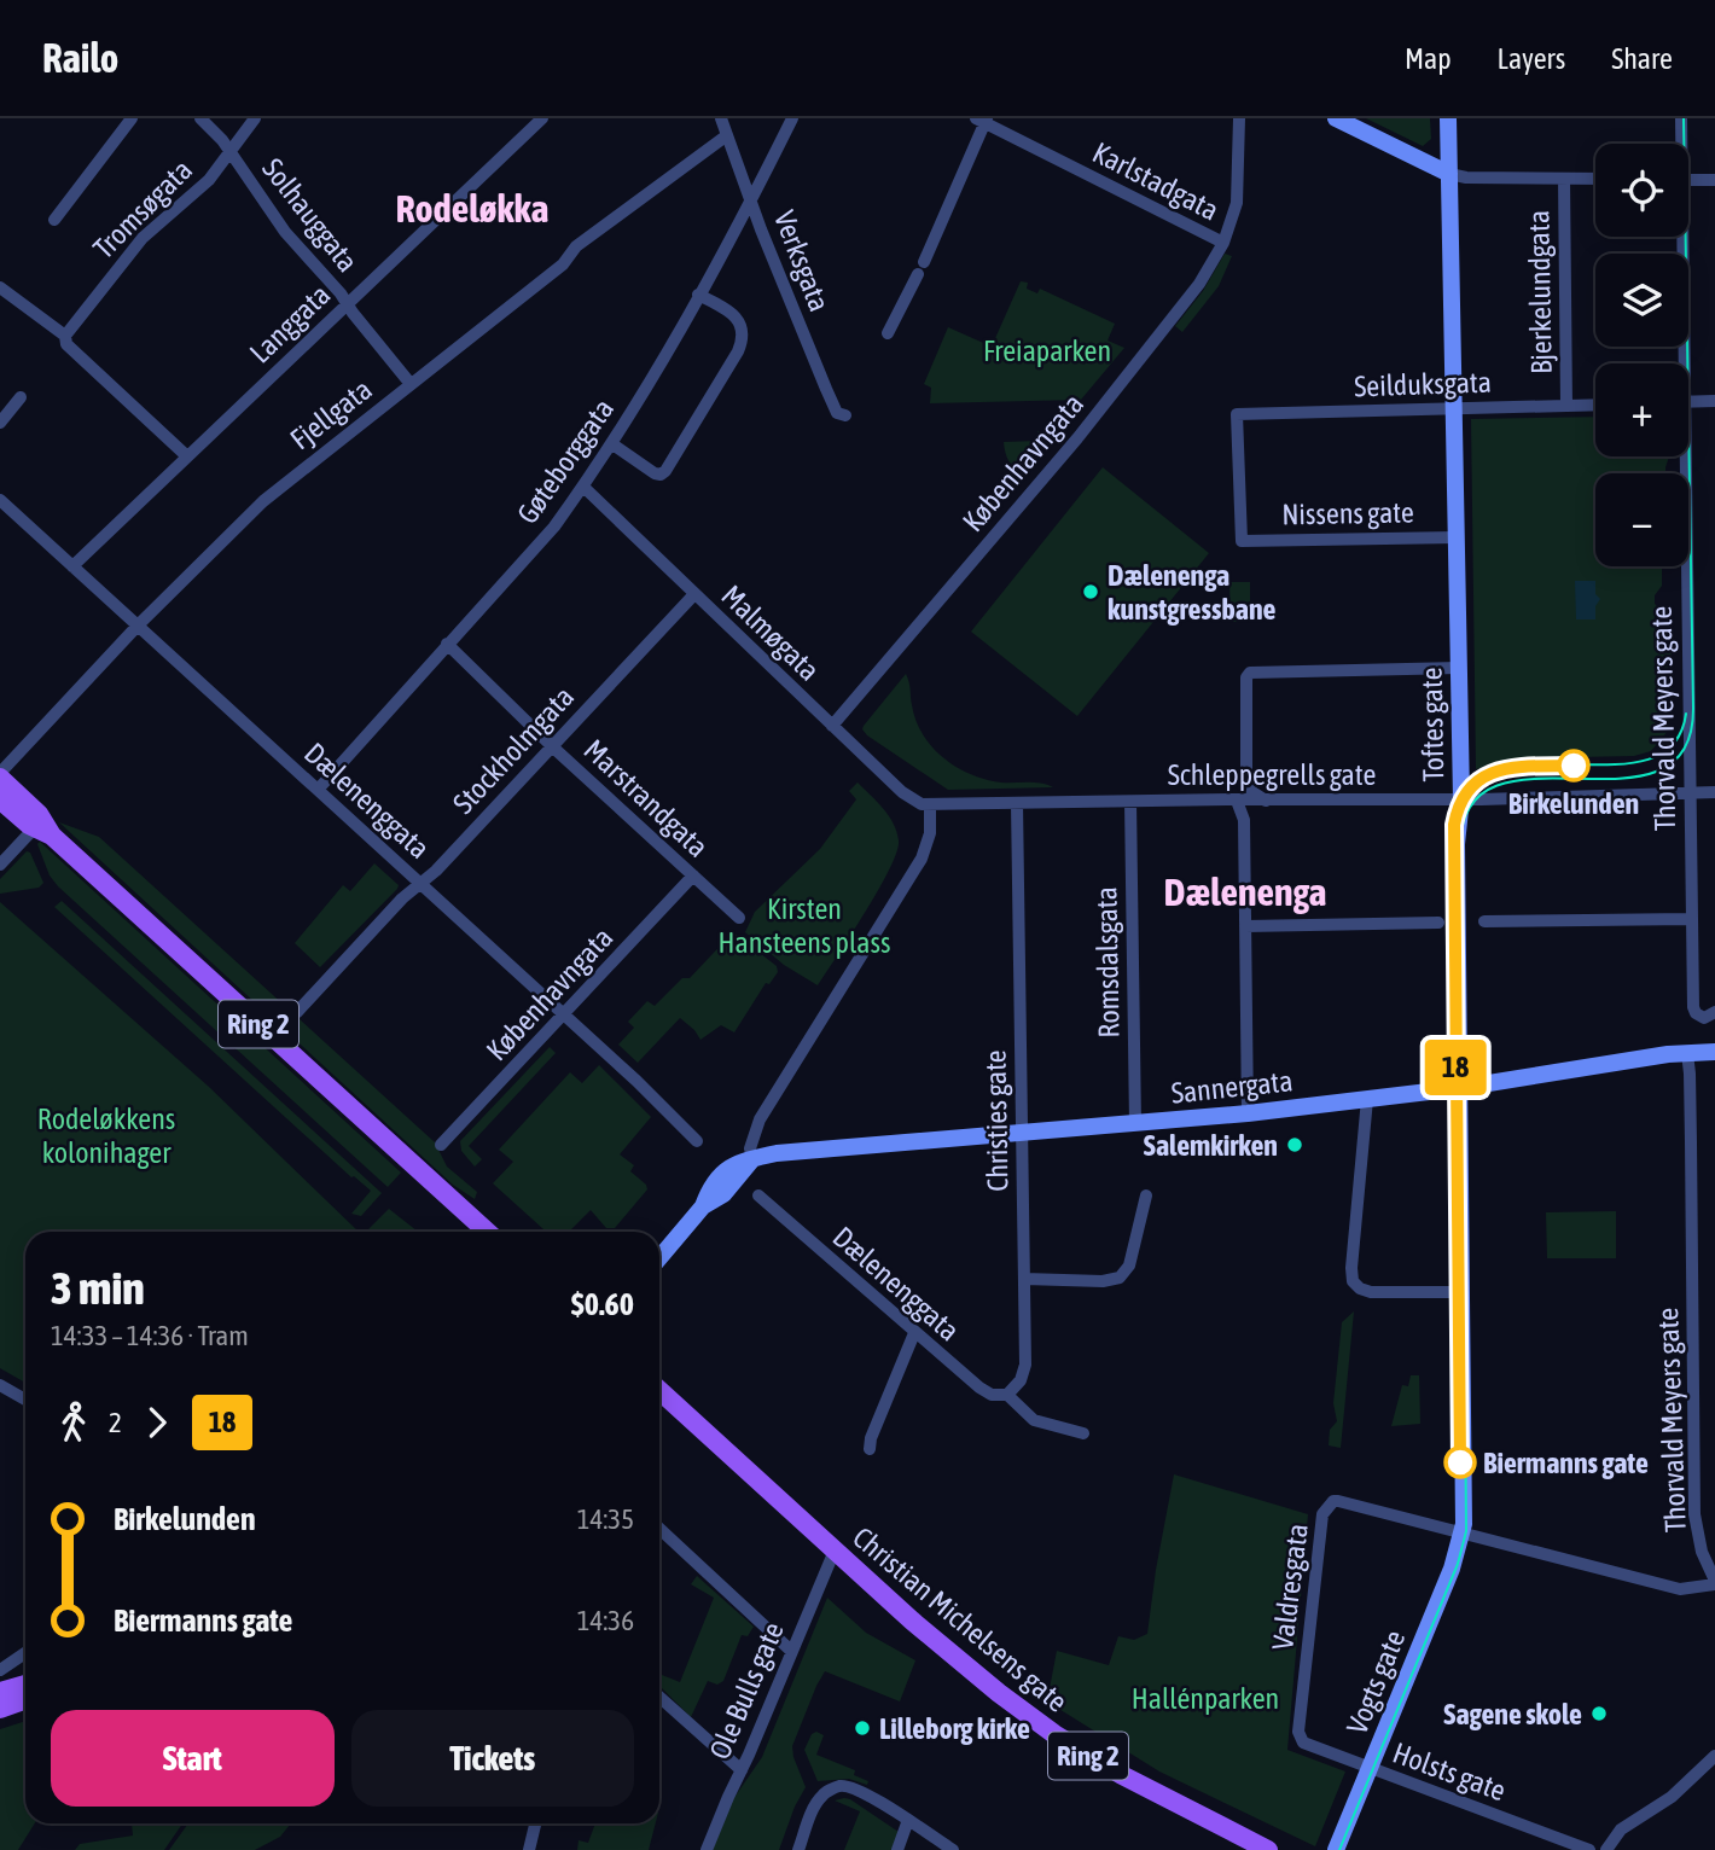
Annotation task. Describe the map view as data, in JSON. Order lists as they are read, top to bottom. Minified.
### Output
{"streets":{"main road":["Toftes gate","Ring 2","Sannergata","Christian Michelsens gate","Vogts gate"],"street":["Karlstadgata","Tromsøgata","Solhauggata","Verksgata","Bjerkelundgata","Langgata","Seilduksgata","Fjellgata","Gøteborggata","Københavngata","Nissens gate","Malmøgata","Thorvald Meyers gate","Stockholmgata","Schleppegrells gate","Marstrandgata","Dælenenggata","Romsdalsgata","Christies gate","Valdresgata","Ole Bulls gate","Holsts gate"]},"crossings":[["Karlstadgata","Københavngata"],["Tromsøgata","Solhauggata"],["Solhauggata","Langgata"],["Solhauggata","Fjellgata"],["Verksgata","Fjellgata"],["Verksgata","Gøteborggata"],["Bjerkelundgata","Seilduksgata"],["Langgata","Dælenenggata"],["Seilduksgata","Nissens gate"],["Seilduksgata","Toftes gate"],["Fjellgata","Dælenenggata"],["Fjellgata","Ring 2"],["Gøteborggata","Malmøgata"],["Gøteborggata","Marstrandgata"],["Gøteborggata","Dælenenggata"],["Københavngata","Malmøgata"],["Københavngata","Marstrandgata"],["Københavngata","Dælenenggata"],["Nissens gate","Toftes gate"],["Malmøgata","Stockholmgata"],["Malmøgata","Schleppegrells gate"],["Thorvald Meyers gate","Schleppegrells gate"],["Thorvald Meyers gate","Sannergata"],["Toftes gate","Schleppegrells gate"],["Toftes gate","Sannergata"],["Toftes gate","Valdresgata"],["Toftes gate","Vogts gate"],["Stockholmgata","Marstrandgata"],["Stockholmgata","Dælenenggata"],["Schleppegrells gate","Romsdalsgata"],["Schleppegrells gate","Christies gate"],["Dælenenggata","Christies gate"],["Romsdalsgata","Sannergata"],["Sannergata","Christies gate"],["Valdresgata","Vogts gate"],["Valdresgata","Holsts gate"],["Christian Michelsens gate","Ole Bulls gate"],["Vogts gate","Holsts gate"]],"districts":["Rodeløkka","Dælenenga"],"parks":["Freiaparken","Kirsten Hansteens plass","Rodeløkkens kolonihager","Hallénparken"],"places":["Dælenenga kunstgressbane","Birkelunden","Salemkirken","Biermanns gate","Sagene skole","Lilleborg kirke"],"lines":["tram line 18"],"page":{"header":"Railo","nav":["Map","Layers","Share"],"on_map":"18","map_buttons":["+","−"],"heading":["3 min","14:33 – 14:36 · Tram","$0.60"],"legs":["2","18"],"list":[{"name":"Birkelunden","value":"14:35"},{"name":"Biermanns gate","value":"14:36"}],"buttons":["Start","Tickets"]}}
